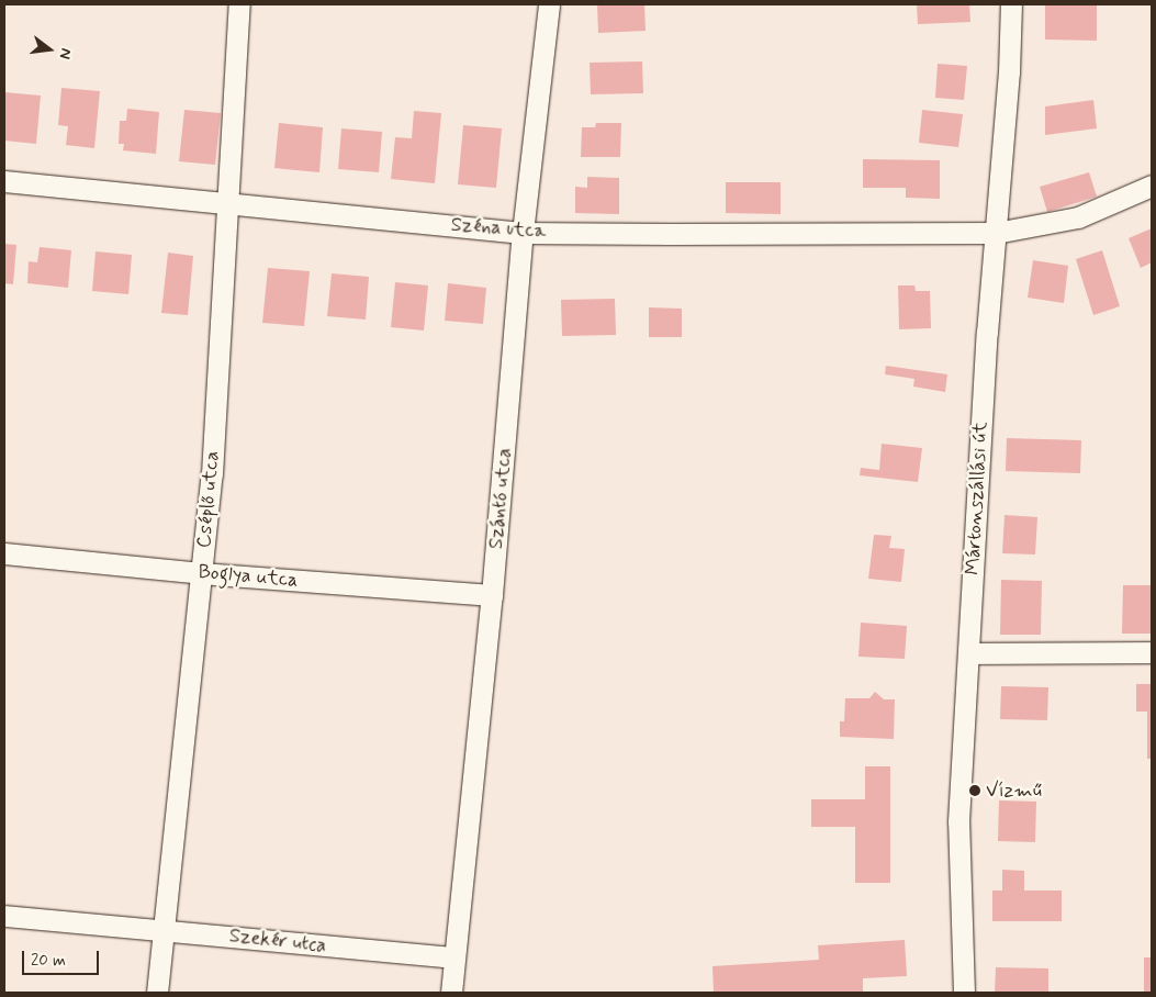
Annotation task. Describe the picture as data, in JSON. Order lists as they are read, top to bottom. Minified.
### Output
{"streets":{"street":["Széna utca","Szántó utca","Mártonszállási út","Cséplő utca","Boglya utca","Szekér utca"]},"crossings":[["Széna utca","Szántó utca"],["Széna utca","Mártonszállási út"],["Széna utca","Cséplő utca"],["Szántó utca","Boglya utca"],["Szántó utca","Szekér utca"],["Cséplő utca","Boglya utca"],["Cséplő utca","Szekér utca"]],"places":["Vízmű"],"scale_bar":"20 m","north":"right"}
